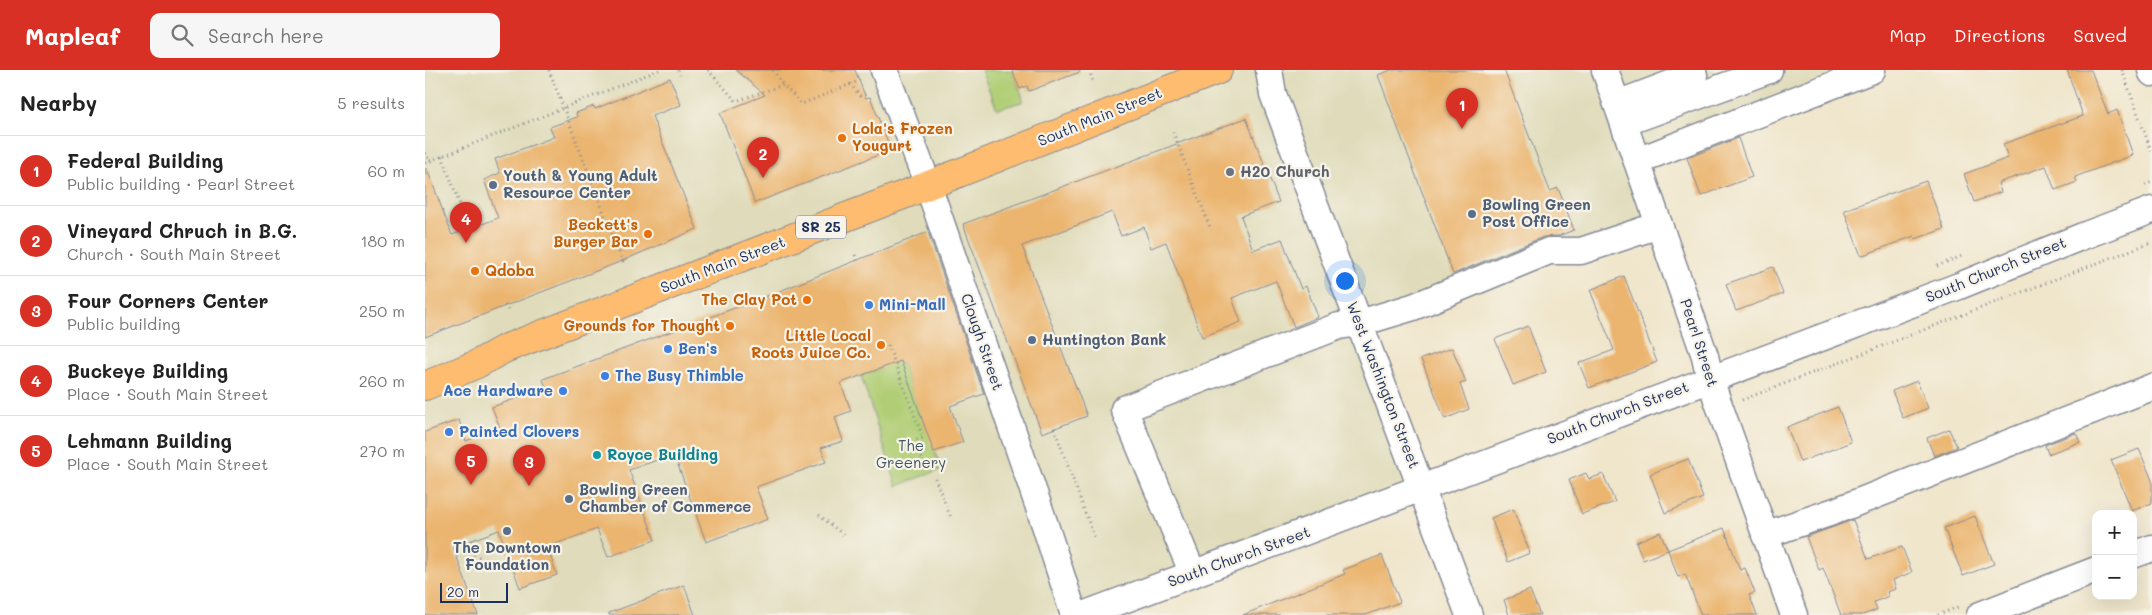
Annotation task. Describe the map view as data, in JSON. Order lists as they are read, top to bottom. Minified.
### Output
{"streets":{"main road":["South Main Street","SR 25"],"street":["South Church Street","Clough Street","Pearl Street","West Washington Street"]},"crossings":[["South Main Street","Clough Street"],["South Church Street","Pearl Street"],["South Church Street","West Washington Street"]],"parks":["The Greenery"],"places":["Lola's Frozen Yougurt","H20 Church","Youth & Young Adult Resource Center","Bowling Green Post Office","Beckett's Burger Bar","Qdoba","The Clay Pot","Mini-Mall","Grounds for Thought","Huntington Bank","Little Local Roots Juice Co.","Ben's","The Busy Thimble","Ace Hardware","Painted Clovers","Royce Building","Bowling Green Chamber of Commerce","The Downtown Foundation"],"scale_bar":"20 m","page":{"header":"Mapleaf","search":"Search here","nav":["Map","Directions","Saved"],"heading":["Nearby","5 results"],"pins":["1","2","4","5","3"],"list":[{"mark":"1","name":"Federal Building","note":"Public building · Pearl Street","value":"60 m"},{"mark":"2","name":"Vineyard Chruch in B.G.","note":"Church · South Main Street","value":"180 m"},{"mark":"3","name":"Four Corners Center","note":"Public building","value":"250 m"},{"mark":"4","name":"Buckeye Building","note":"Place · South Main Street","value":"260 m"},{"mark":"5","name":"Lehmann Building","note":"Place · South Main Street","value":"270 m"}],"map_buttons":["+","−"],"scale":"20 m"}}
